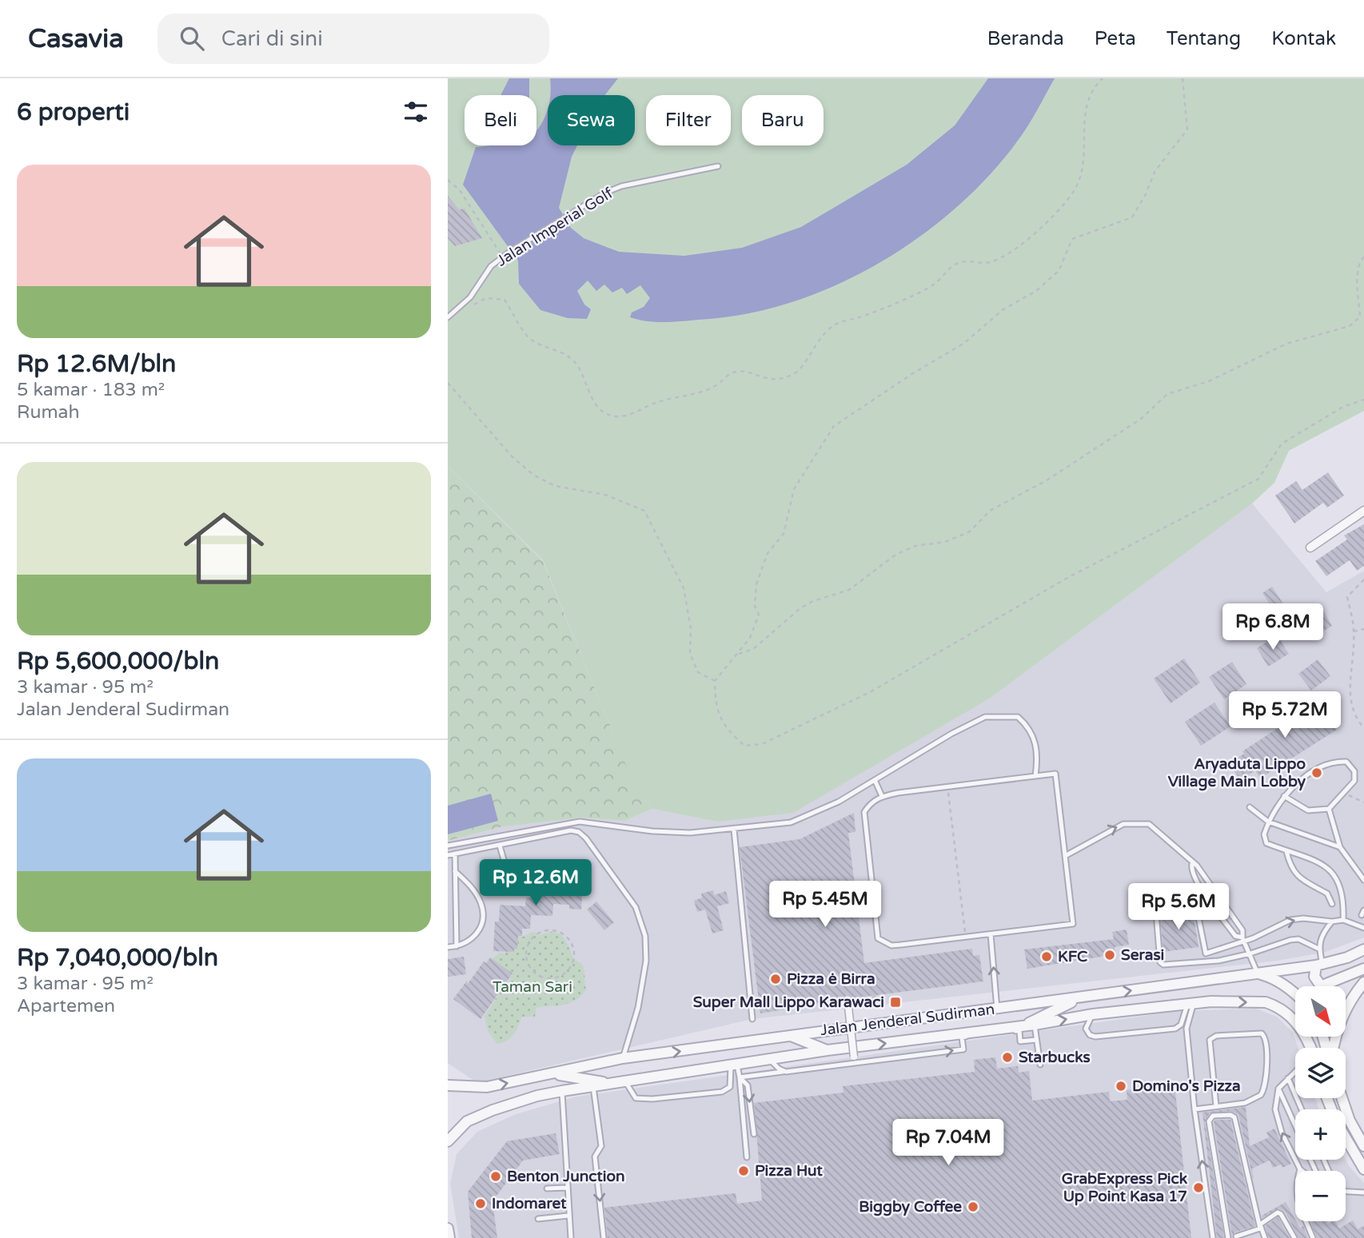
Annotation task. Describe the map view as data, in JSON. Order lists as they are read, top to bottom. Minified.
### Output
{"streets":{"street":["Jalan Jenderal Sudirman"],"lane":["Jalan Imperial Golf"]},"parks":["Taman Sari"],"places":{"other":["Aryaduta Lippo Village Main Lobby","Serasi","KFC","Pizza ė Birra","Starbucks","Domino's Pizza","Pizza Hut","Benton Junction","GrabExpress Pick Up Point Kasa 17","Indomaret","Biggby Coffee"],"transit":["Super Mall Lippo Karawaci"]},"north":"bottom right","page":{"header":"Casavia","search":"Cari di sini","nav":["Beranda","Peta","Tentang","Kontak"],"heading":"6 properti","chip":["Beli","Sewa","Filter","Baru"],"list":[{"name":"Rp 12.6M/bln","note":"5 kamar · 183 m² · Rumah"},{"name":"Rp 5,600,000/bln","note":"3 kamar · 95 m² · Jalan Jenderal Sudirman"},{"name":"Rp 7,040,000/bln","note":"3 kamar · 95 m² · Apartemen"}],"price":["Rp 6.8M","Rp 5.72M","Rp 12.6M","Rp 5.45M","Rp 5.6M","Rp 7.04M"],"map_buttons":["+","−"]}}
